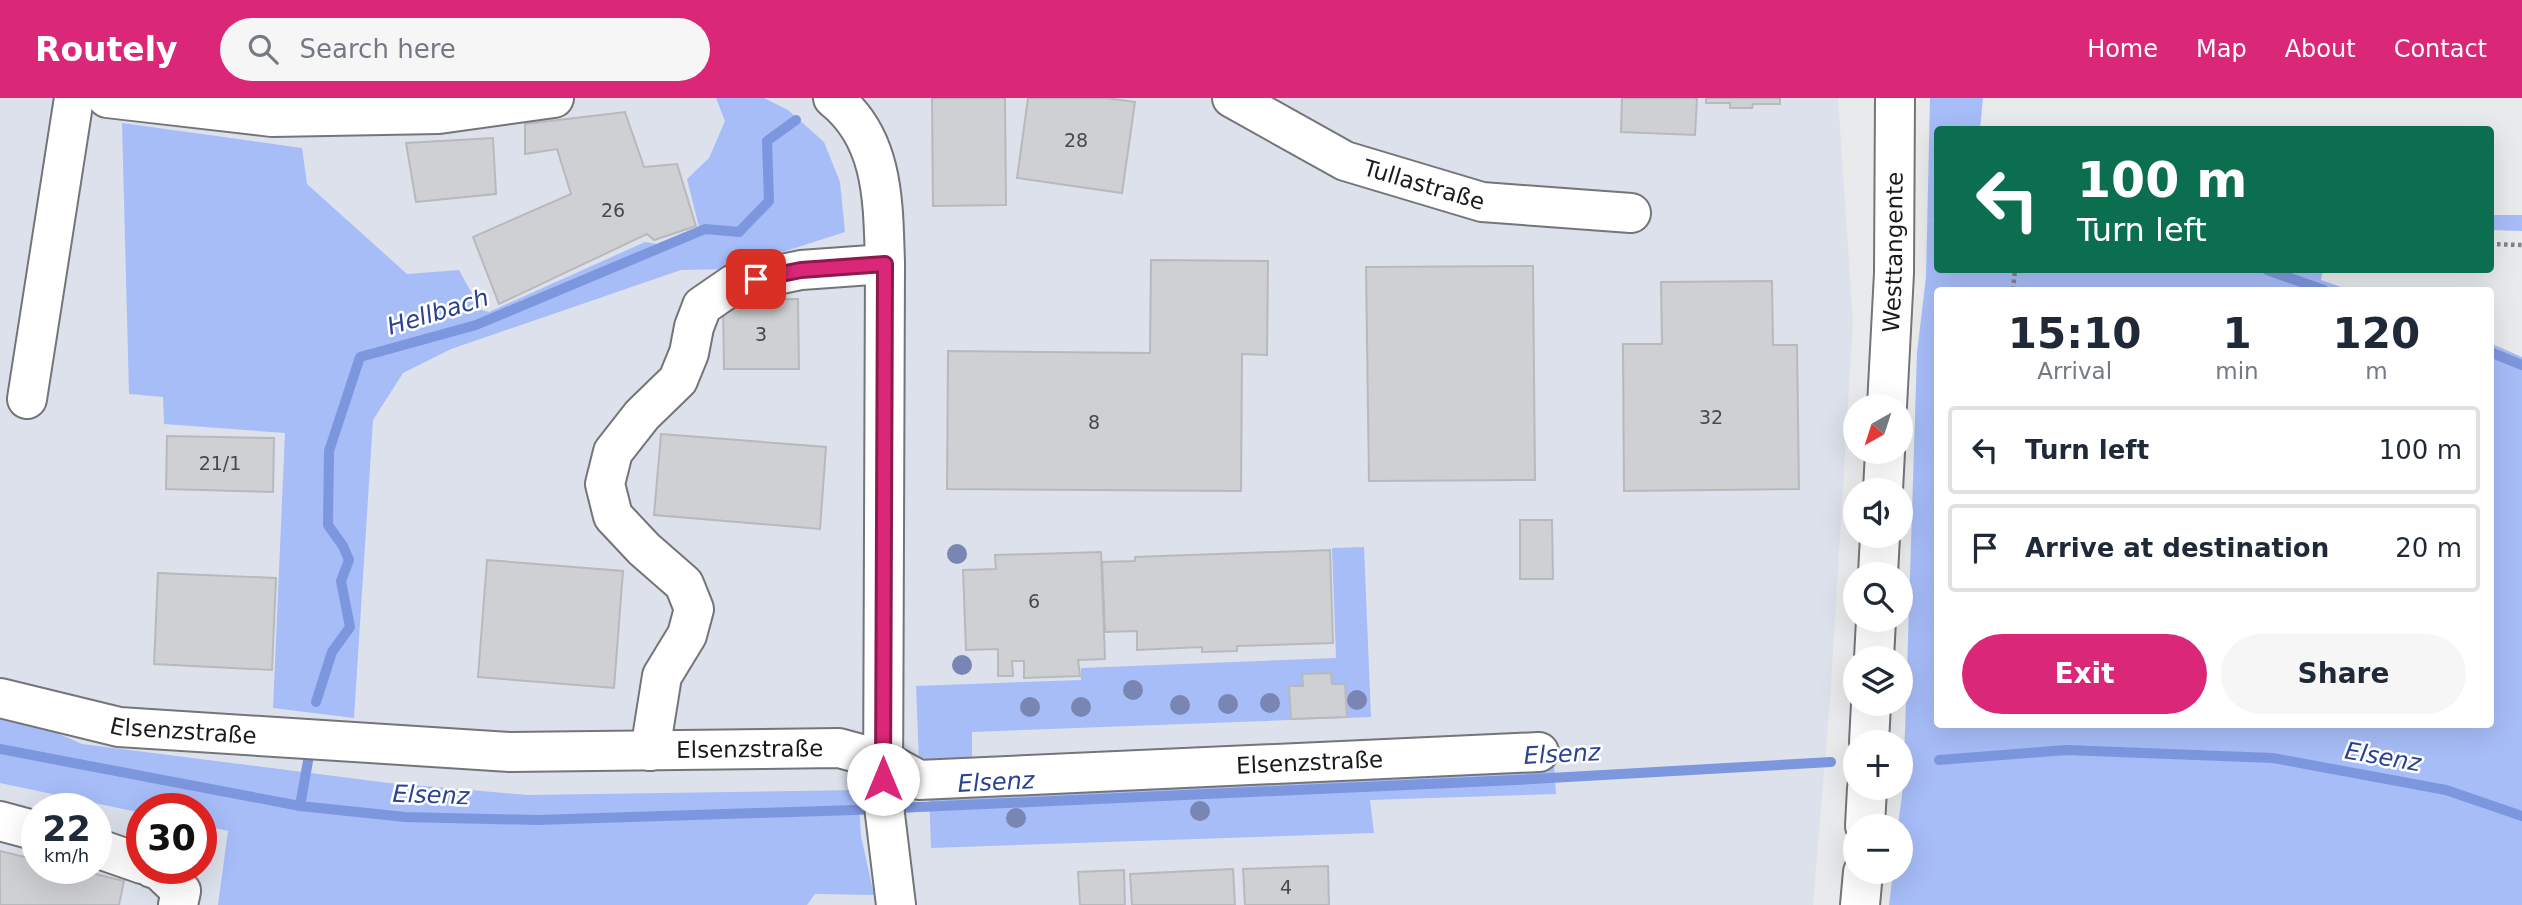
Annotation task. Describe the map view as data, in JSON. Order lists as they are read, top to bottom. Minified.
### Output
{"streets":{"street":["Tullastraße","Westtangente","Elsenzstraße"]},"water":["Hellbach","Elsenz"],"house_numbers":["28","26","3","32","8","21/1","6","4"],"north":"bottom left","page":{"header":"Routely","search":"Search here","nav":["Home","Map","About","Contact"],"turn":["100 m","Turn left"],"eta":["15:10","Arrival","1","min","120","m"],"map_buttons":["+","−"],"list":[{"name":"Turn left","value":"100 m"},{"name":"Arrive at destination","value":"20 m"}],"buttons":["Exit","Share"],"speed":"22 km/h","limit":"30"}}
